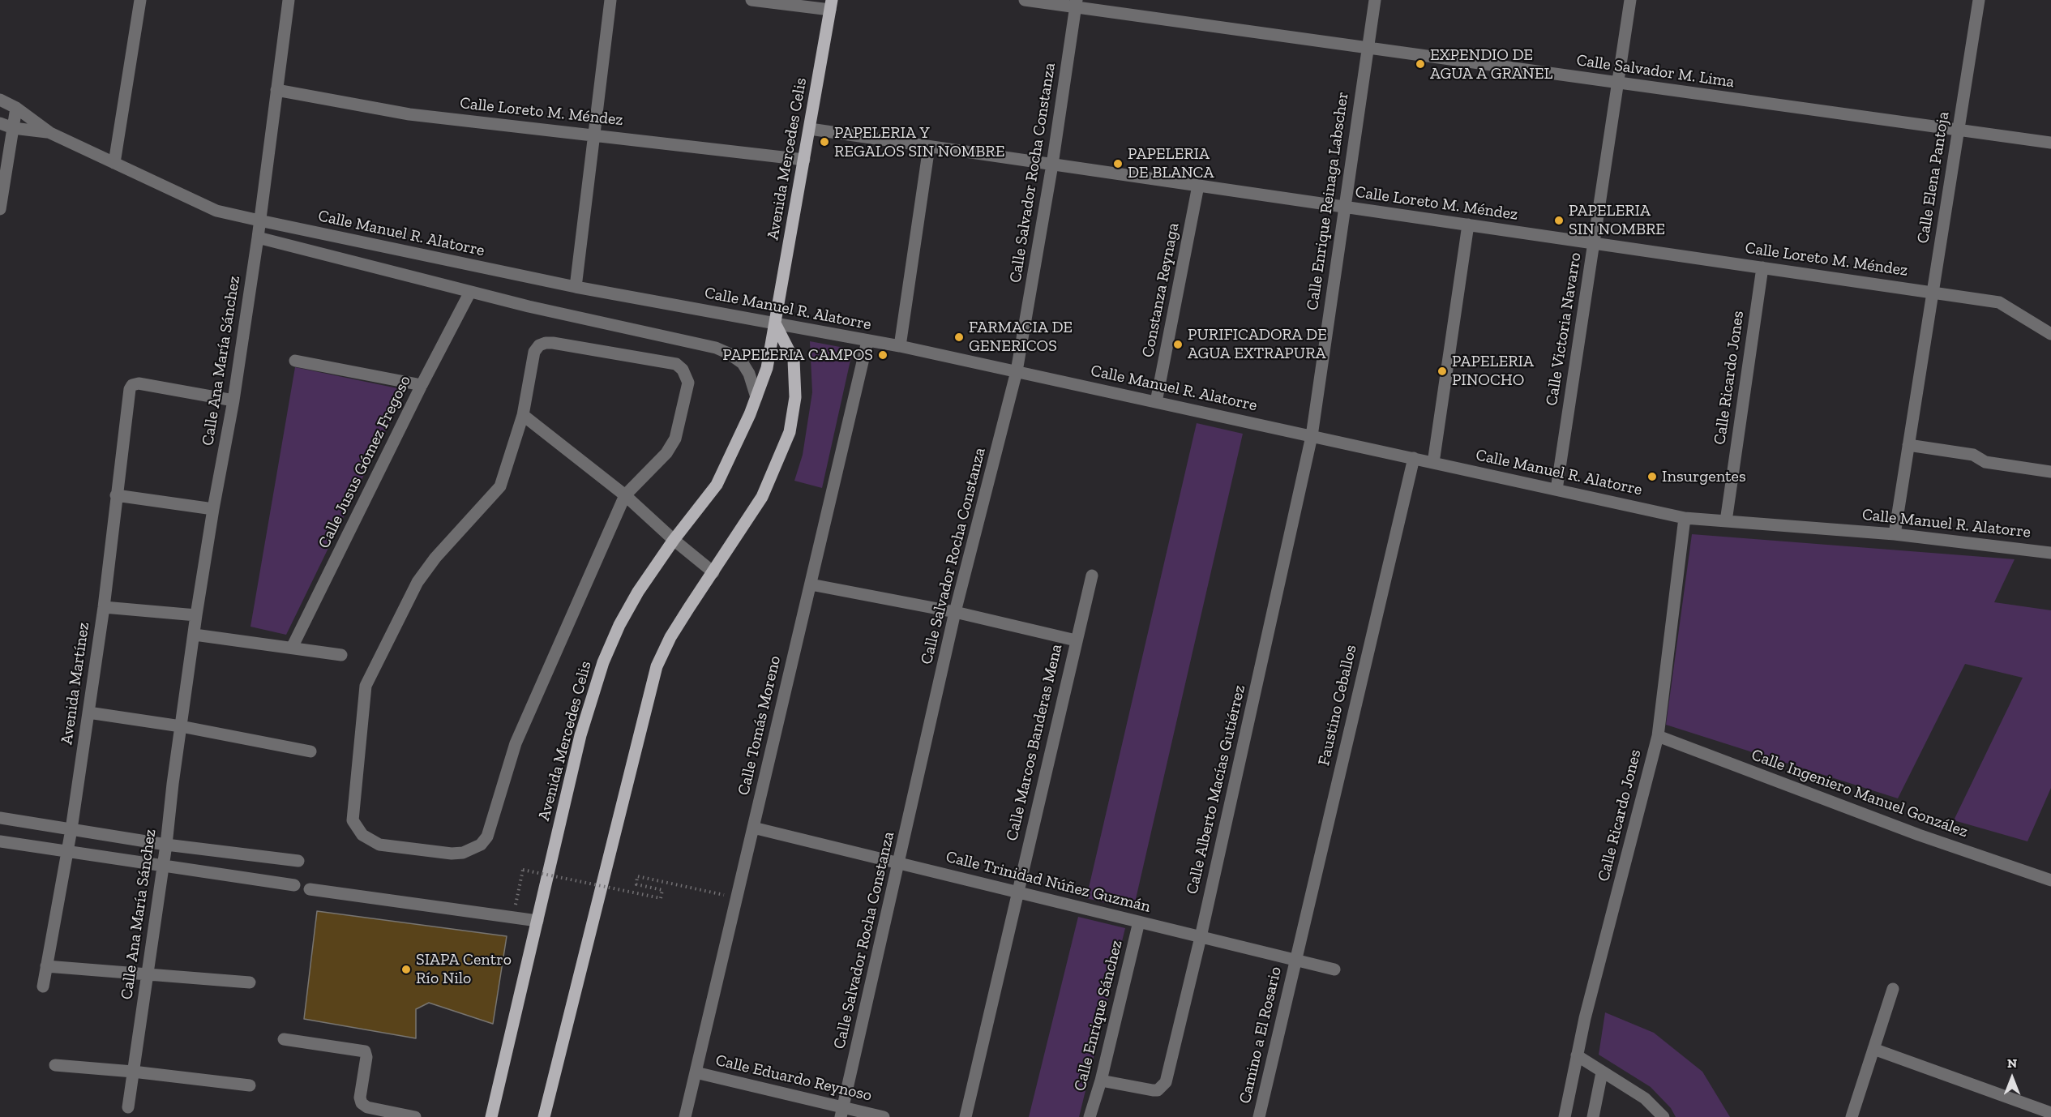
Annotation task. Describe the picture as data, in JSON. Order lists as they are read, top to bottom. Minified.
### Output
{"streets":{"main road":["Avenida Mercedes Celis"],"street":["Calle Salvador M. Lima","Calle Loreto M. Méndez","Calle Salvador Rocha Constanza","Calle Elena Pantoja","Calle Enrique Reinaga Labscher","Calle Manuel R. Alatorre","Constanza Reynaga","Calle Victoria Navarro","Calle Ana María Sánchez","Calle Ricardo Jones","Calle Jusus Gómez Fregoso","Avenida Martínez","Faustino Ceballos","Calle Tomás Moreno","Calle Marcos Banderas Mena","Calle Alberto Macías Gutiérrez","Calle Ingeniero Manuel González","Calle Trinidad Núñez Guzmán","Calle Enrique Sánchez","Camino a El Rosario","Calle Eduardo Reynoso"]},"crossings":[["Calle Salvador M. Lima","Calle Salvador Rocha Constanza"],["Calle Salvador M. Lima","Calle Elena Pantoja"],["Calle Salvador M. Lima","Calle Enrique Reinaga Labscher"],["Calle Salvador M. Lima","Calle Victoria Navarro"],["Calle Loreto M. Méndez","Avenida Mercedes Celis"],["Calle Loreto M. Méndez","Calle Salvador Rocha Constanza"],["Calle Loreto M. Méndez","Calle Elena Pantoja"],["Calle Loreto M. Méndez","Calle Enrique Reinaga Labscher"],["Calle Loreto M. Méndez","Constanza Reynaga"],["Calle Loreto M. Méndez","Calle Victoria Navarro"],["Calle Loreto M. Méndez","Calle Ana María Sánchez"],["Calle Loreto M. Méndez","Calle Ricardo Jones"],["Avenida Mercedes Celis","Calle Manuel R. Alatorre"],["Calle Salvador Rocha Constanza","Calle Manuel R. Alatorre"],["Calle Salvador Rocha Constanza","Calle Trinidad Núñez Guzmán"],["Calle Salvador Rocha Constanza","Calle Eduardo Reynoso"],["Calle Elena Pantoja","Calle Manuel R. Alatorre"],["Calle Enrique Reinaga Labscher","Calle Manuel R. Alatorre"],["Calle Enrique Reinaga Labscher","Calle Alberto Macías Gutiérrez"],["Calle Manuel R. Alatorre","Constanza Reynaga"],["Calle Manuel R. Alatorre","Calle Victoria Navarro"],["Calle Manuel R. Alatorre","Calle Ana María Sánchez"],["Calle Manuel R. Alatorre","Calle Ricardo Jones"],["Calle Manuel R. Alatorre","Faustino Ceballos"],["Calle Manuel R. Alatorre","Calle Tomás Moreno"],["Calle Manuel R. Alatorre","Calle Alberto Macías Gutiérrez"],["Calle Ana María Sánchez","Avenida Martínez"],["Calle Ricardo Jones","Calle Ingeniero Manuel González"],["Faustino Ceballos","Calle Trinidad Núñez Guzmán"],["Faustino Ceballos","Camino a El Rosario"],["Calle Tomás Moreno","Calle Trinidad Núñez Guzmán"],["Calle Tomás Moreno","Calle Eduardo Reynoso"],["Calle Marcos Banderas Mena","Calle Trinidad Núñez Guzmán"],["Calle Alberto Macías Gutiérrez","Calle Trinidad Núñez Guzmán"],["Calle Alberto Macías Gutiérrez","Calle Enrique Sánchez"],["Calle Trinidad Núñez Guzmán","Calle Enrique Sánchez"],["Calle Trinidad Núñez Guzmán","Camino a El Rosario"]],"places":["EXPENDIO DE AGUA A GRANEL","PAPELERIA Y REGALOS SIN NOMBRE","PAPELERIA DE BLANCA","PAPELERIA SIN NOMBRE","FARMACIA DE GENERICOS","PURIFICADORA DE AGUA EXTRAPURA","PAPELERIA CAMPOS","PAPELERIA PINOCHO","Insurgentes","SIAPA Centro Río Nilo"],"north":"top"}
